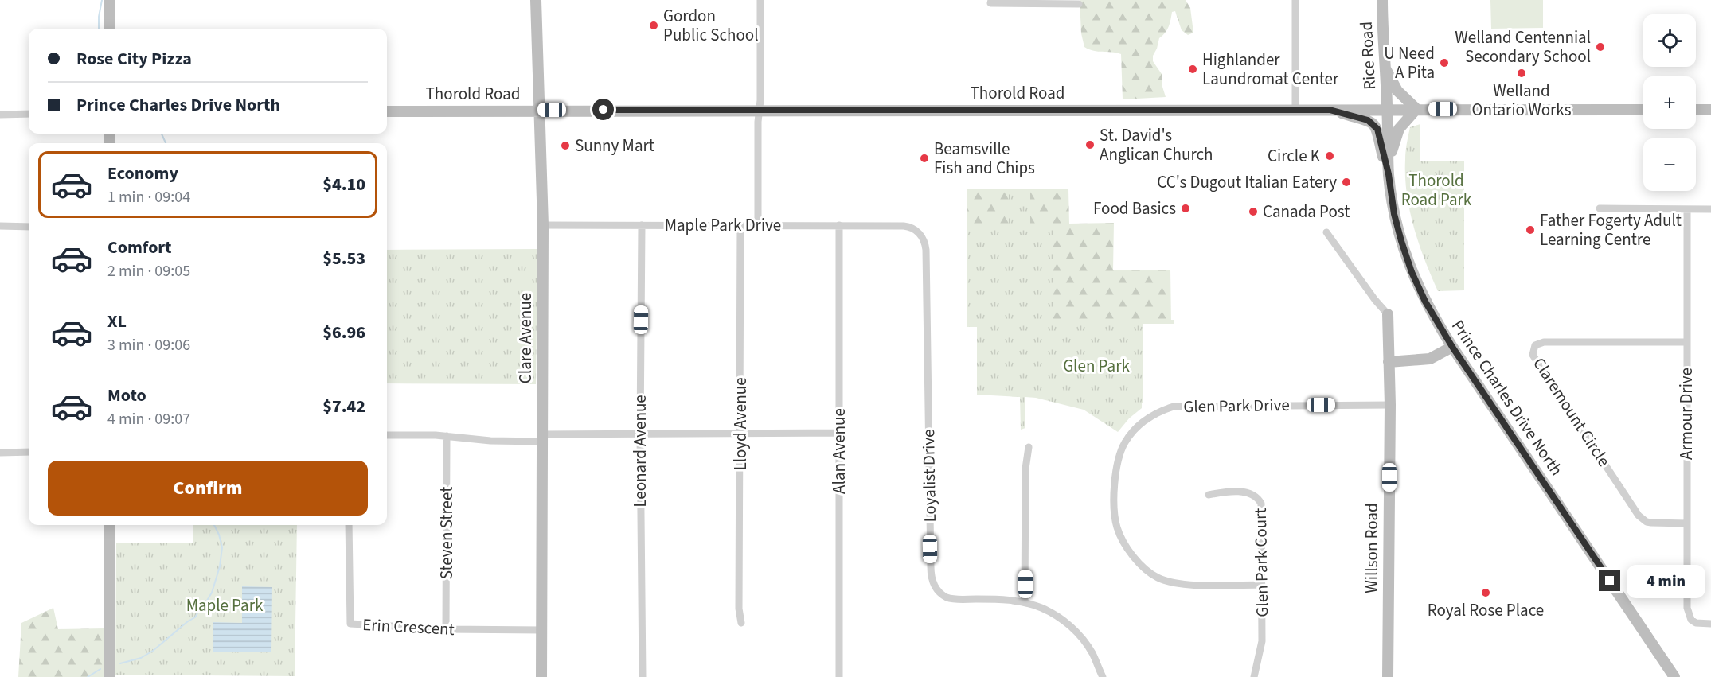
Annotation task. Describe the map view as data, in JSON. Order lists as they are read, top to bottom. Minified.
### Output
{"streets":{"street":["Rice Road","Thorold Road","Maple Park Drive","Clare Avenue","Prince Charles Drive North","Glen Park Drive","Claremount Circle","Armour Drive","Lloyd Avenue","Leonard Avenue","Alan Avenue","Loyalist Drive","Steven Street","Willson Road","Glen Park Court","Erin Crescent"]},"crossings":[["Rice Road","Thorold Road"],["Rice Road","Prince Charles Drive North"],["Thorold Road","Clare Avenue"],["Thorold Road","Prince Charles Drive North"],["Maple Park Drive","Clare Avenue"],["Maple Park Drive","Lloyd Avenue"],["Maple Park Drive","Leonard Avenue"],["Maple Park Drive","Alan Avenue"],["Maple Park Drive","Loyalist Drive"],["Clare Avenue","Erin Crescent"],["Glen Park Drive","Willson Road"],["Glen Park Drive","Glen Park Court"],["Claremount Circle","Armour Drive"],["Steven Street","Erin Crescent"]],"parks":["Thorold Road Park","Glen Park","Maple Park"],"places":["Gordon Public School","Welland Centennial Secondary School","U Need A Pita","Highlander Laundromat Center","Welland Ontario Works","St. David's Anglican Church","Sunny Mart","Circle K","Beamsville Fish and Chips","CC's Dugout Italian Eatery","Food Basics","Canada Post","Father Fogerty Adult Learning Centre","Royal Rose Place"],"page":{"map_buttons":["+","−"],"banner":["Rose City Pizza","Prince Charles Drive North"],"list":[{"name":"Economy","note":"1 min · 09:04","value":"$4.10"},{"name":"Comfort","note":"2 min · 09:05","value":"$5.53"},{"name":"XL","note":"3 min · 09:06","value":"$6.96"},{"name":"Moto","note":"4 min · 09:07","value":"$7.42"}],"buttons":"Confirm","bubble":"4 min"}}
